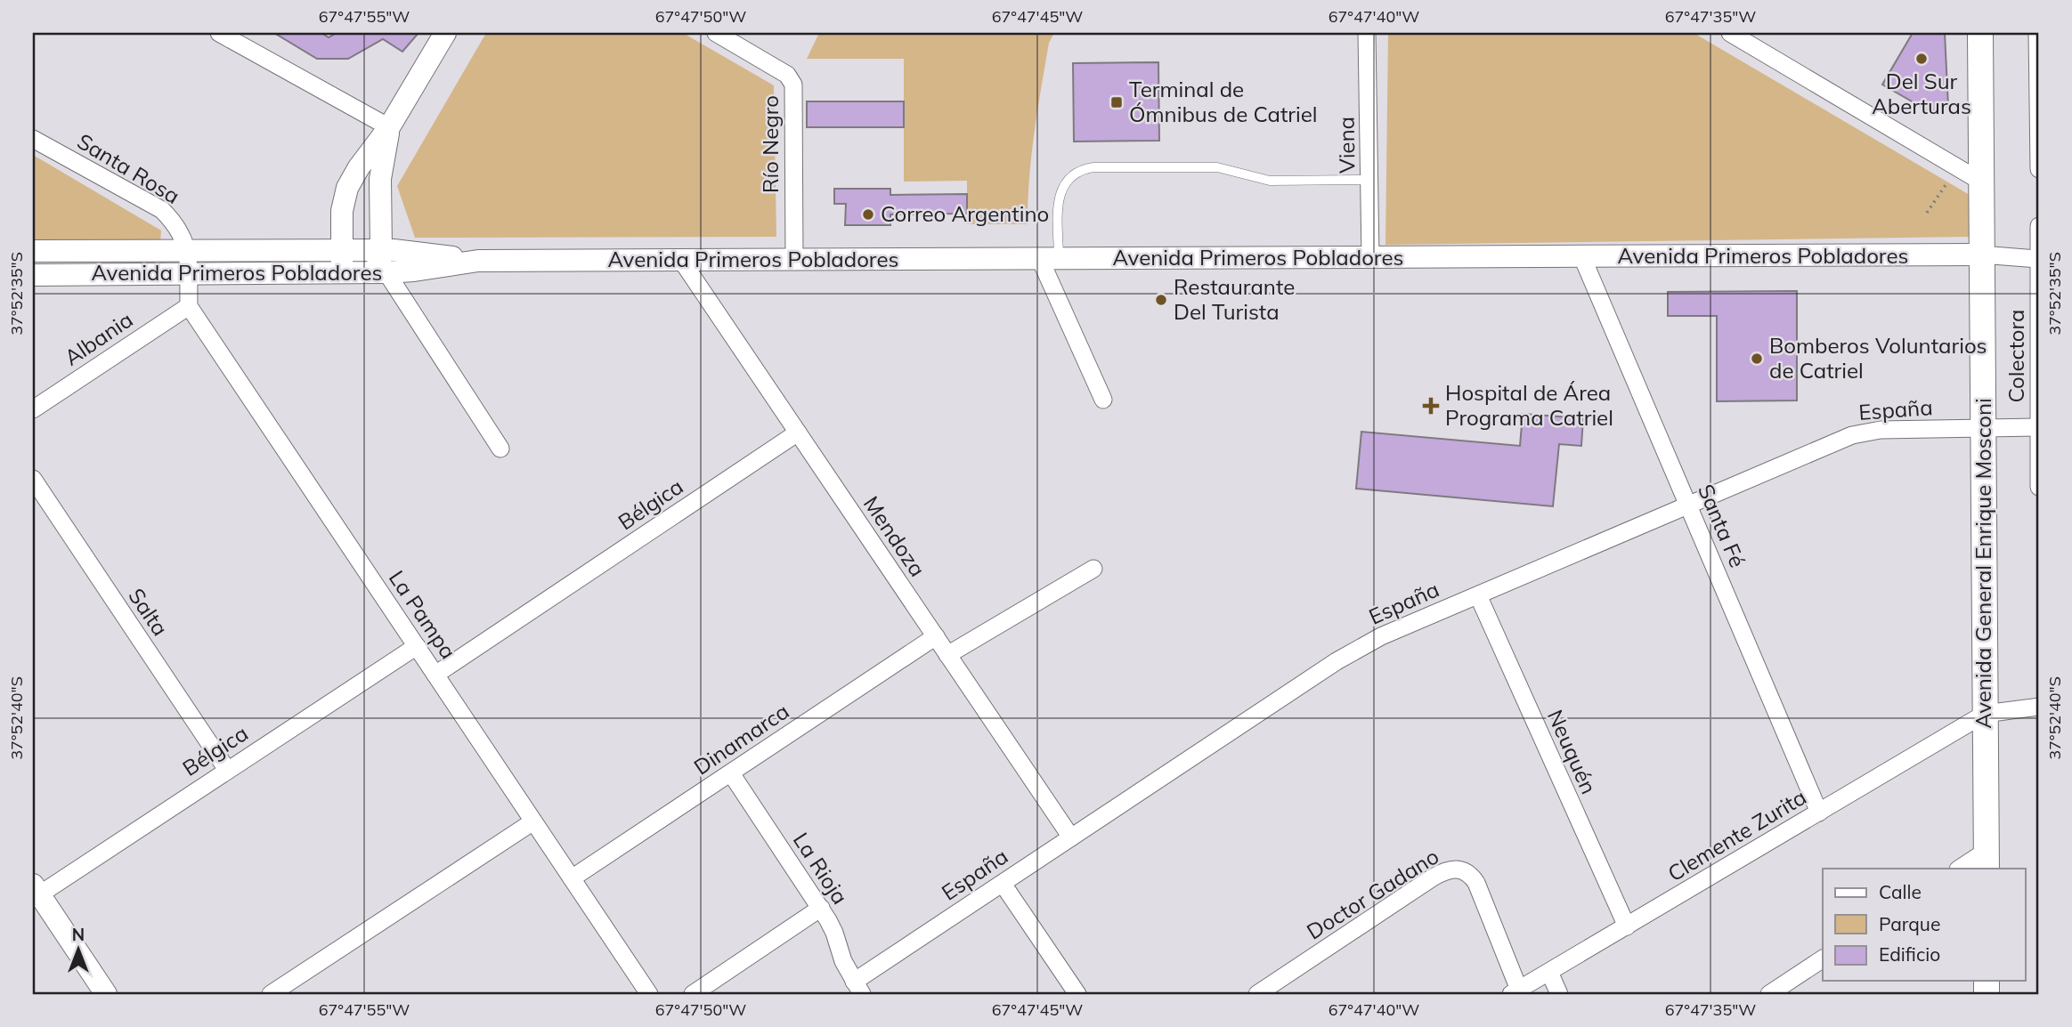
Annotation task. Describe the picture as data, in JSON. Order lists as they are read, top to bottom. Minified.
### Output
{"streets":{"main road":["Avenida General Enrique Mosconi"],"street":["Río Negro","Viena","Santa Rosa","Avenida Primeros Pobladores","Albania","Colectora","España","Bélgica","Santa Fé","Mendoza","Salta","La Pampa","Dinamarca","Neuquén","Clemente Zurita","La Rioja","Doctor Gadano"]},"crossings":[["Río Negro","Avenida Primeros Pobladores"],["Viena","Avenida Primeros Pobladores"],["Santa Rosa","Avenida Primeros Pobladores"],["Avenida Primeros Pobladores","Colectora"],["Avenida Primeros Pobladores","Santa Fé"],["Avenida Primeros Pobladores","Mendoza"],["Avenida Primeros Pobladores","Avenida General Enrique Mosconi"],["Albania","La Pampa"],["Colectora","España"],["España","Santa Fé"],["España","Mendoza"],["España","Avenida General Enrique Mosconi"],["España","Neuquén"],["España","La Rioja"],["Bélgica","Mendoza"],["Bélgica","Salta"],["Bélgica","La Pampa"],["Santa Fé","Clemente Zurita"],["Mendoza","Dinamarca"],["Avenida General Enrique Mosconi","Clemente Zurita"],["La Pampa","Dinamarca"],["Dinamarca","La Rioja"],["Neuquén","Clemente Zurita"],["Clemente Zurita","Doctor Gadano"]],"places":{"other":["Del Sur Aberturas","Correo Argentino","Restaurante Del Turista","Bomberos Voluntarios de Catriel"],"transit":["Terminal de Ómnibus de Catriel"],"health":["Hospital de Área Programa Catriel"]},"legend":["Calle","Parque","Edificio"],"north":"top","coordinates":["67°47'55\"W","67°47'50\"W","67°47'45\"W","67°47'40\"W","67°47'35\"W","37°52'35\"S","37°52'40\"S"]}
